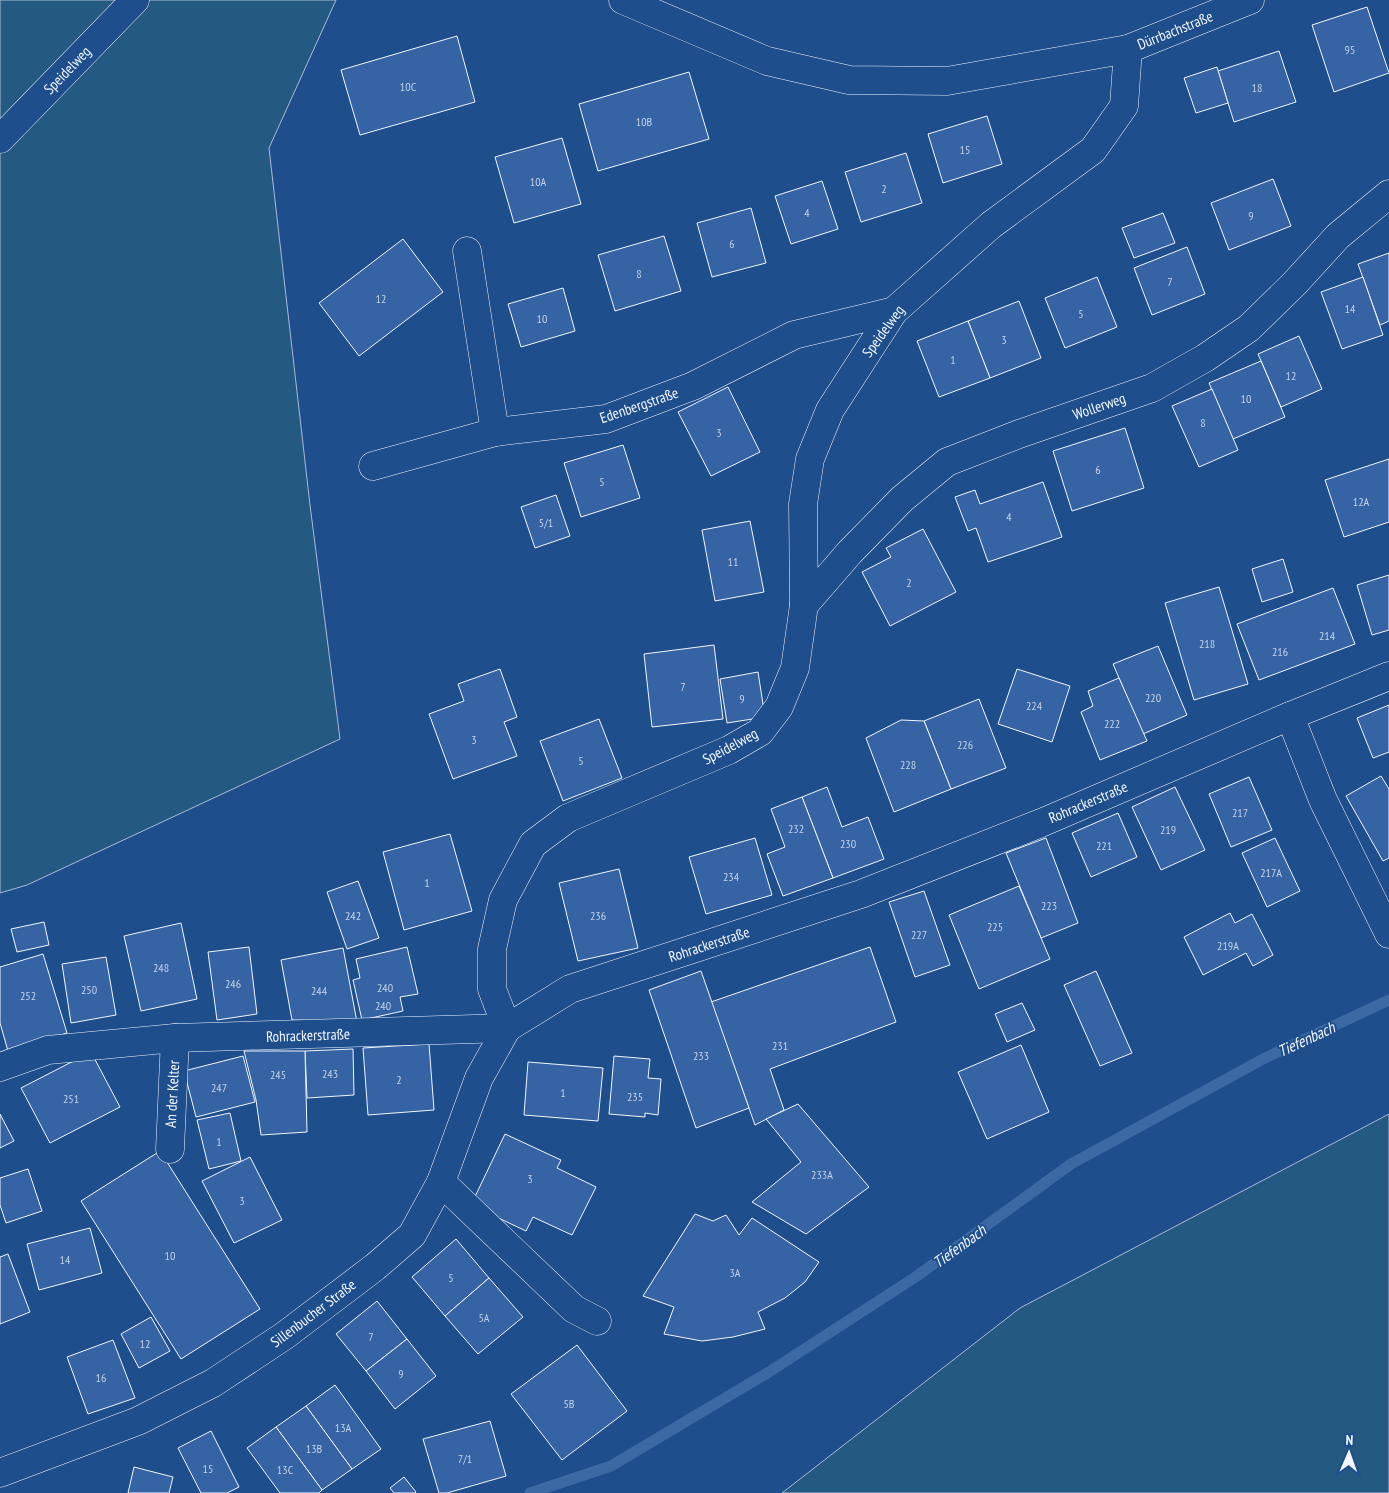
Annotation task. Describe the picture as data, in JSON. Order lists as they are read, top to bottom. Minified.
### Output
{"streets":{"street":["Dürrbachstraße","Speidelweg","Edenbergstraße","Wollerweg","Rohrackerstraße","An der Kelter","Sillenbucher Straße"]},"crossings":[["Dürrbachstraße","Speidelweg"],["Speidelweg","Edenbergstraße"],["Speidelweg","Wollerweg"],["Speidelweg","Rohrackerstraße"],["Speidelweg","Sillenbucher Straße"],["Rohrackerstraße","An der Kelter"],["Rohrackerstraße","Sillenbucher Straße"]],"water":["Tiefenbach"],"house_numbers":["95","10C","18","10B","15","10A","2","4","9","6","8","7","12","14","5","10","3","1","12","10","8","3","6","5","12A","4","5/1","11","2","214","218","216","7","220","9","224","222","3","226","5","228","217","232","219","230","221","217A","234","1","223","242","236","225","227","219A","248","246","240","250","244","252","240","231","233","243","245","2","247","1","235","251","1","233A","3","3","10","14","3A","5","5A","7","12","9","16","5B","13A","13B","7/1","15","13C"],"north":"top"}
